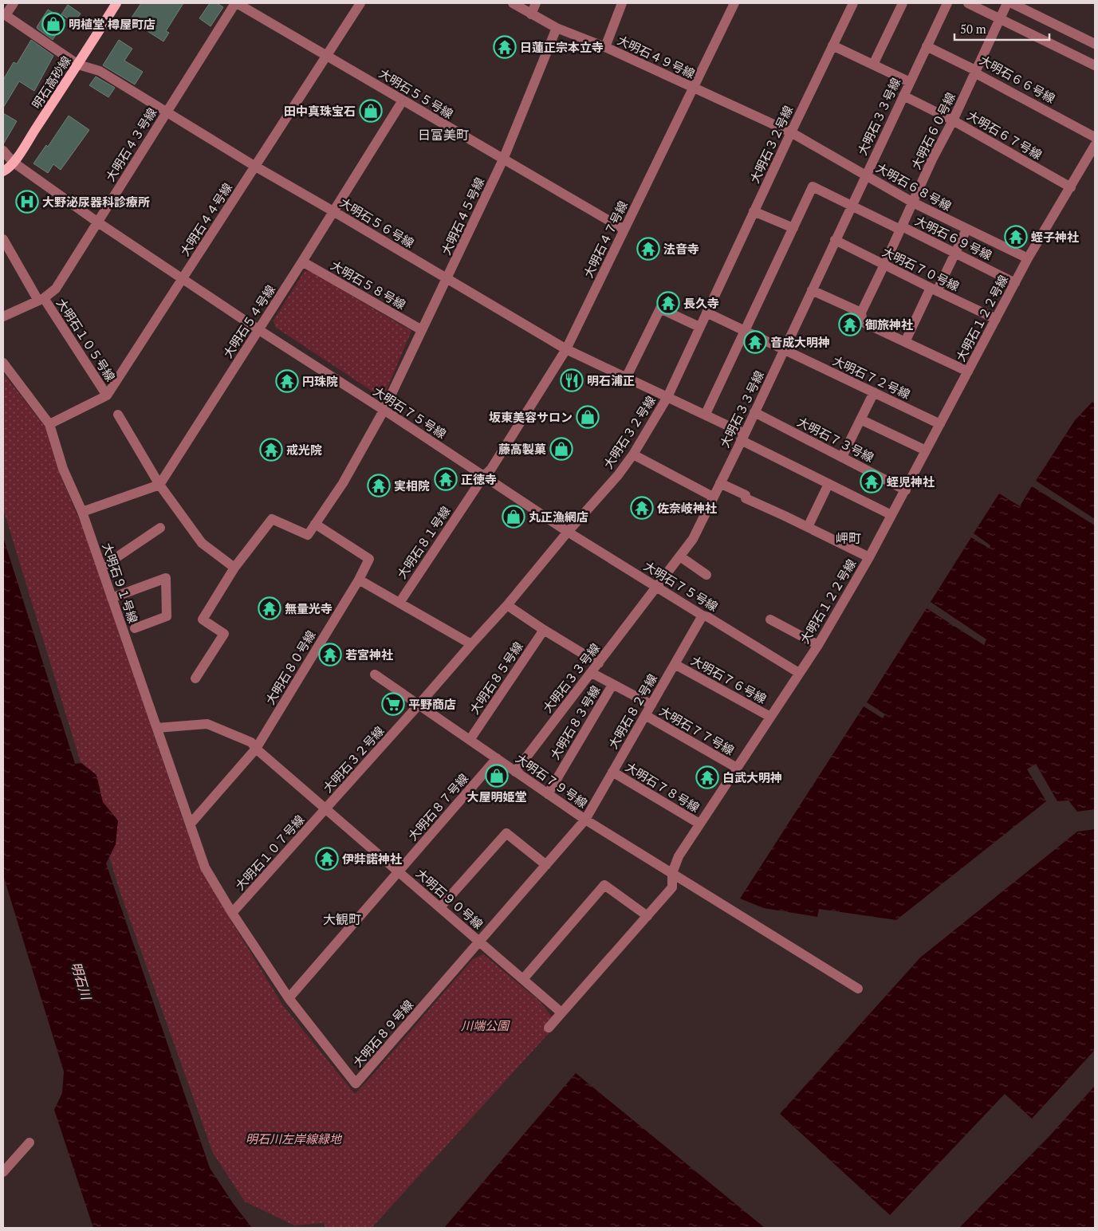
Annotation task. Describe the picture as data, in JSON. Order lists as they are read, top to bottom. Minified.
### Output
{"streets":{"main road":["明石高砂線"],"street":["大明石４９号線","大明石６６号線","大明石５５号線","大明石３３号線","大明石６０号線","大明石６７号線","大明石４３号線","大明石３２号線","大明石６８号線","大明石４５号線","大明石４４号線","大明石５６号線","大明石６９号線","大明石４７号線","大明石７０号線","大明石５８号線","大明石１２２号線","大明石５４号線","大明石１０５号線","大明石７２号線","大明石７５号線","大明石７３号線","大明石８１号線","大明石９１号線","大明石８０号線","大明石８５号線","大明石７６号線","大明石８２号線","大明石８３号線","大明石７７号線","大明石７９号線","大明石７８号線","大明石８７号線","大明石１０７号線","大明石９０号線","大明石８９号線"]},"crossings":[["大明石４９号線","大明石３２号線"],["大明石４９号線","大明石６８号線"],["大明石４９号線","大明石４５号線"],["大明石４９号線","大明石４７号線"],["大明石６６号線","大明石３３号線"],["大明石６６号線","大明石６０号線"],["明石高砂線","大明石５６号線"],["明石高砂線","大明石７５号線"],["大明石５５号線","大明石４３号線"],["大明石５５号線","大明石４５号線"],["大明石５５号線","大明石４４号線"],["大明石５５号線","大明石４７号線"],["大明石５５号線","大明石５４号線"],["大明石３３号線","大明石６７号線"],["大明石３３号線","大明石６８号線"],["大明石３３号線","大明石５６号線"],["大明石３３号線","大明石６９号線"],["大明石３３号線","大明石７０号線"],["大明石３３号線","大明石７２号線"],["大明石３３号線","大明石７５号線"],["大明石３３号線","大明石７３号線"],["大明石３３号線","大明石７７号線"],["大明石３３号線","大明石７９号線"],["大明石６０号線","大明石６７号線"],["大明石６０号線","大明石６８号線"],["大明石６０号線","大明石６９号線"],["大明石６０号線","大明石７０号線"],["大明石６７号線","大明石１２２号線"],["大明石４３号線","大明石５６号線"],["大明石４３号線","大明石１０５号線"],["大明石４３号線","大明石７５号線"],["大明石３２号線","大明石６８号線"],["大明石３２号線","大明石５６号線"],["大明石３２号線","大明石７２号線"],["大明石３２号線","大明石７５号線"],["大明石３２号線","大明石７９号線"],["大明石３２号線","大明石１０７号線"],["大明石３２号線","大明石９０号線"],["大明石６８号線","大明石１２２号線"],["大明石４５号線","大明石５６号線"],["大明石４５号線","大明石５８号線"],["大明石４５号線","大明石７５号線"],["大明石４４号線","大明石５６号線"],["大明石４４号線","大明石１０５号線"],["大明石４４号線","大明石７５号線"],["大明石５６号線","大明石４７号線"],["大明石５６号線","大明石１２２号線"],["大明石５６号線","大明石５４号線"],["大明石６９号線","大明石１２２号線"],["大明石４７号線","大明石７５号線"],["大明石４７号線","大明石８１号線"],["大明石７０号線","大明石１２２号線"],["大明石５８号線","大明石５４号線"],["大明石１２２号線","大明石７２号線"],["大明石１２２号線","大明石７５号線"],["大明石１２２号線","大明石７３号線"],["大明石１２２号線","大明石７６号線"],["大明石１２２号線","大明石７７号線"],["大明石１２２号線","大明石７９号線"],["大明石１２２号線","大明石７８号線"],["大明石１２２号線","大明石９０号線"],["大明石５４号線","大明石７５号線"],["大明石７５号線","大明石８１号線"],["大明石７５号線","大明石８２号線"],["大明石９１号線","大明石８０号線"],["大明石９１号線","大明石９０号線"],["大明石９１号線","大明石８９号線"],["大明石８０号線","大明石９０号線"],["大明石８０号線","大明石８９号線"],["大明石８５号線","大明石７９号線"],["大明石７６号線","大明石８２号線"],["大明石８２号線","大明石７７号線"],["大明石８２号線","大明石７９号線"],["大明石８２号線","大明石７８号線"],["大明石８２号線","大明石８９号線"],["大明石８３号線","大明石７７号線"],["大明石８３号線","大明石７９号線"],["大明石７９号線","大明石８７号線"],["大明石７９号線","大明石８９号線"],["大明石８７号線","大明石９０号線"],["大明石８７号線","大明石８９号線"],["大明石１０７号線","大明石９０号線"],["大明石１０７号線","大明石８９号線"],["大明石９０号線","大明石８９号線"]],"districts":["日富美町","岬町","大観町"],"water":["明石川"],"parks":["川端公園","明石川左岸線緑地"],"places":{"shop":["明植堂 樽屋町店","田中真珠宝石","坂東美容サロン","藤高製菓","丸正漁網店","大屋明姫堂"],"temple":["日蓮正宗本立寺","蛭子神社","法音寺","長久寺","御旅神社","音成大明神","円珠院","戒光院","正徳寺","蛭児神社","実相院","佐奈岐神社","無量光寺","若宮神社","白武大明神","伊弉諾神社"],"hospital":["大野泌尿器科診療所"],"restaurant":["明石浦正"],"supermarket":["平野商店"]},"scale_bar":"50 m"}
